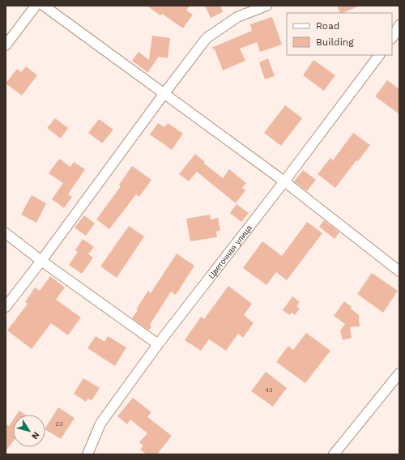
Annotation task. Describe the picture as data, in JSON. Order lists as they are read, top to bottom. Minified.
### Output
{"streets":{"lane":["Цветочная улица"]},"house_numbers":["43","23"],"legend":["Road","Building"],"north":"bottom right"}
